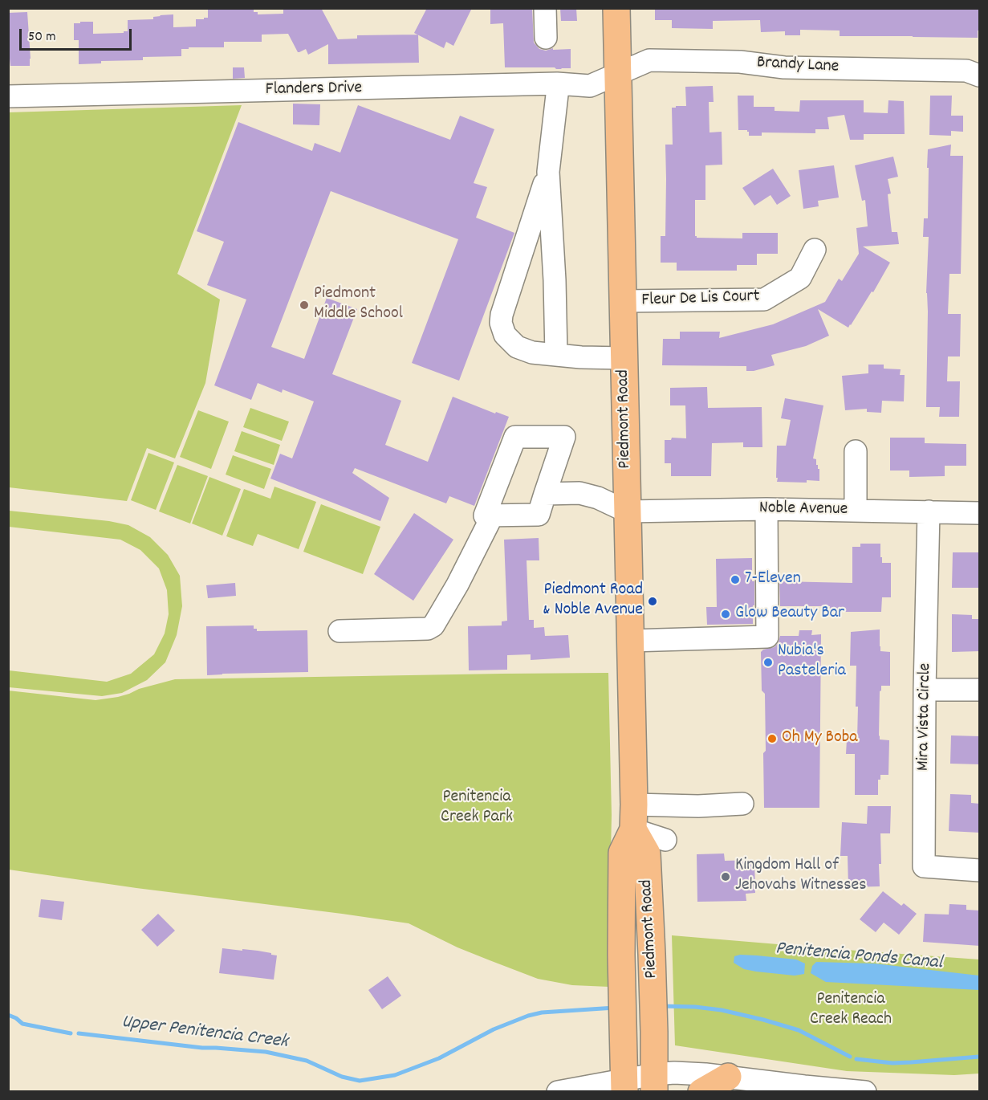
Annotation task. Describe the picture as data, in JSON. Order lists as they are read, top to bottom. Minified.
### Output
{"streets":{"main road":["Piedmont Road"],"street":["Brandy Lane","Flanders Drive","Fleur De Lis Court","Noble Avenue","Mira Vista Circle"]},"crossings":[["Brandy Lane","Flanders Drive"],["Brandy Lane","Piedmont Road"],["Flanders Drive","Piedmont Road"],["Fleur De Lis Court","Piedmont Road"],["Piedmont Road","Noble Avenue"],["Noble Avenue","Mira Vista Circle"]],"water":["Penitencia Ponds Canal","Upper Penitencia Creek"],"parks":["Penitencia Creek Park","Penitencia Creek Reach"],"places":["Piedmont Middle School","7-Eleven","Piedmont Road & Noble Avenue","Glow Beauty Bar","Nubia's Pasteleria","Oh My Boba","Kingdom Hall of Jehovahs Witnesses"],"scale_bar":"50 m"}
